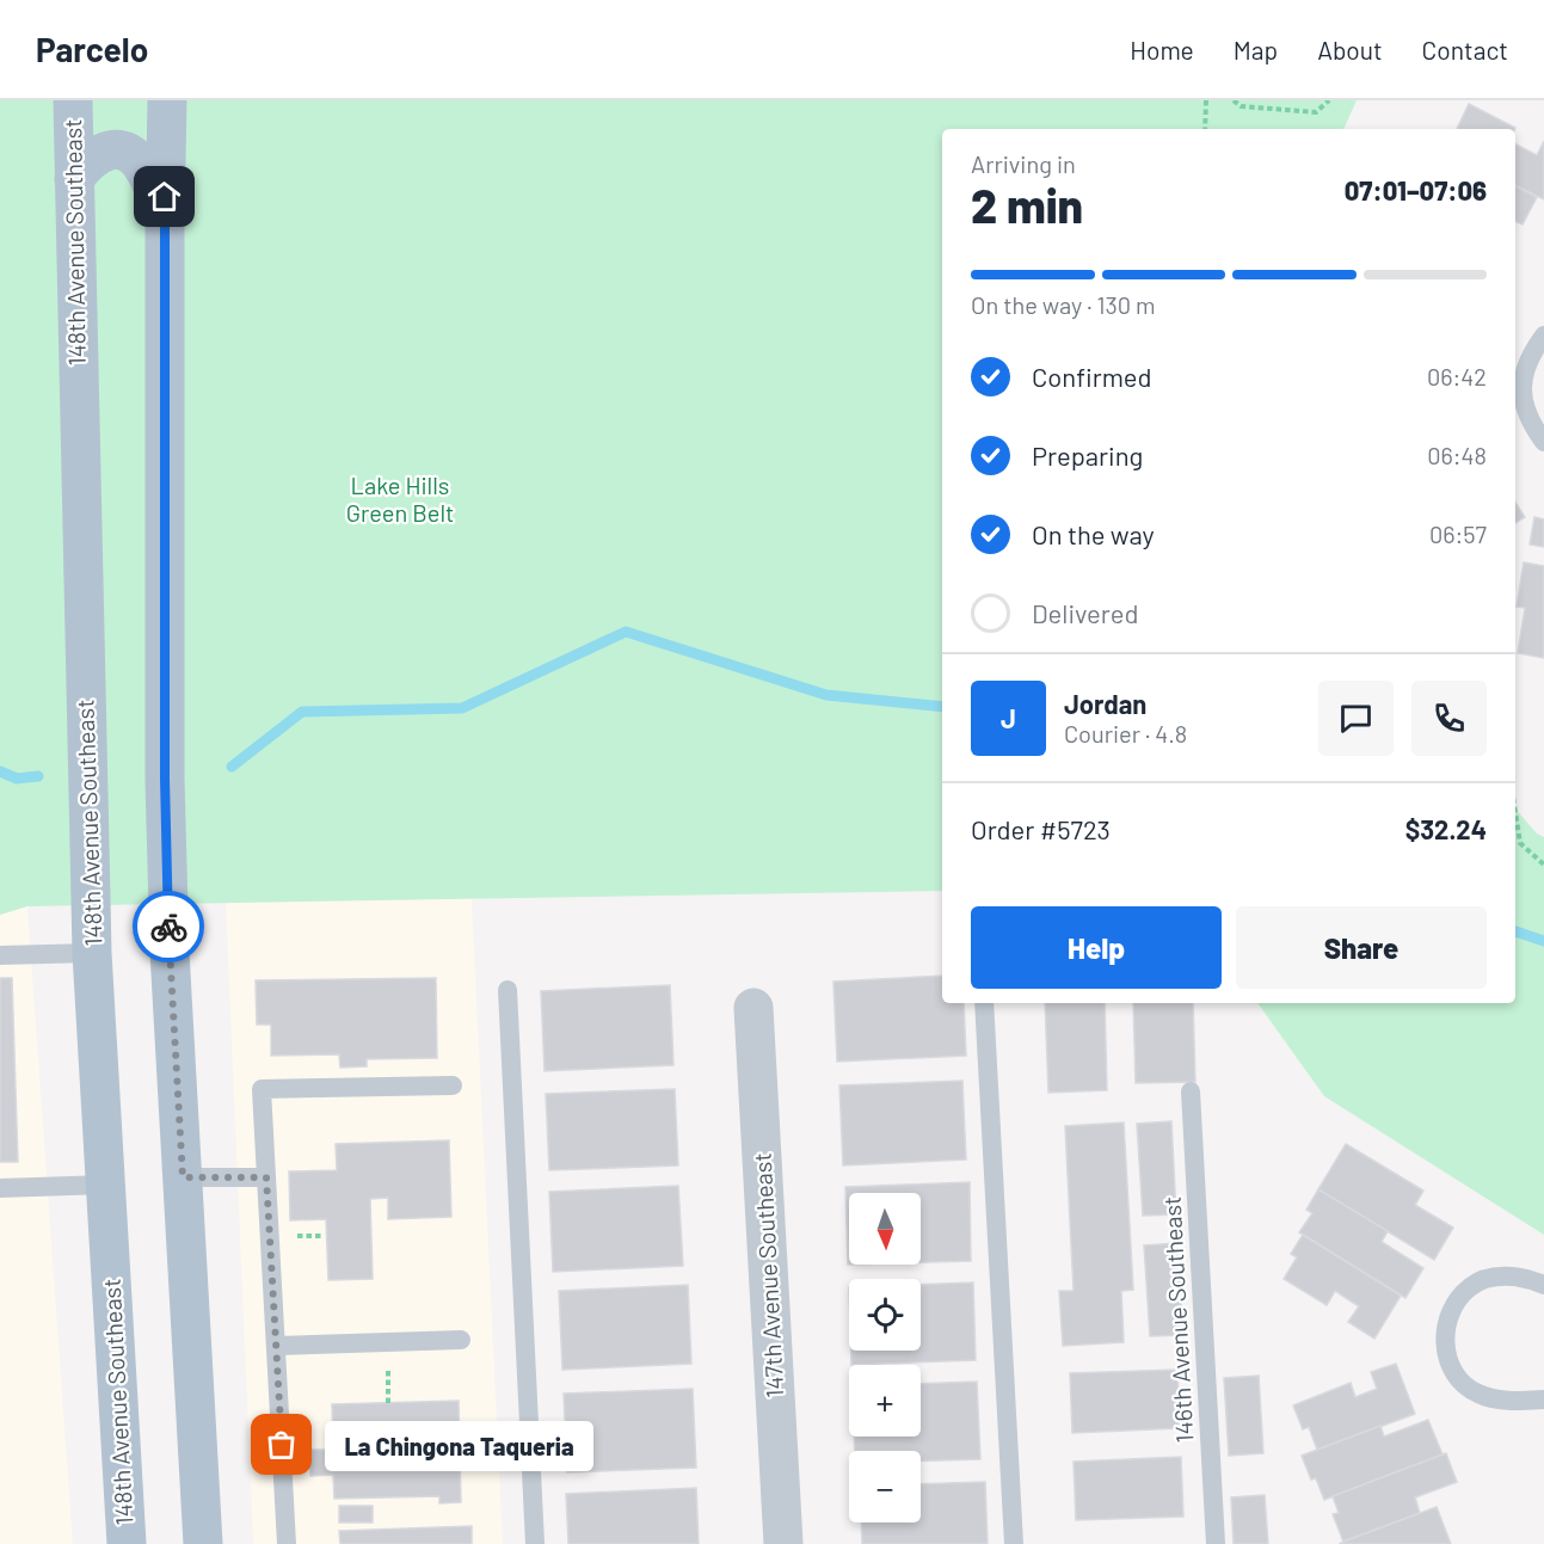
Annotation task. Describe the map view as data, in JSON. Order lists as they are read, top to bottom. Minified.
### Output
{"streets":{"main road":["148th Avenue Southeast"],"street":["147th Avenue Southeast"],"lane":["146th Avenue Southeast"]},"parks":["Lake Hills Green Belt"],"places":["La Chingona Taqueria"],"north":"bottom","page":{"header":"Parcelo","nav":["Home","Map","About","Contact"],"heading":["2 min","Arriving in","07:01–07:06"],"panel":["Jordan","Courier · 4.8","Order #5723","$32.24"],"bar":"On the way · 130 m","list":[["Confirmed","06:42"],["Preparing","06:48"],["On the way","06:57"],"Delivered"],"round":"J","buttons":["Help","Share"],"map_buttons":["+","−"],"bubble":"La Chingona Taqueria"}}
